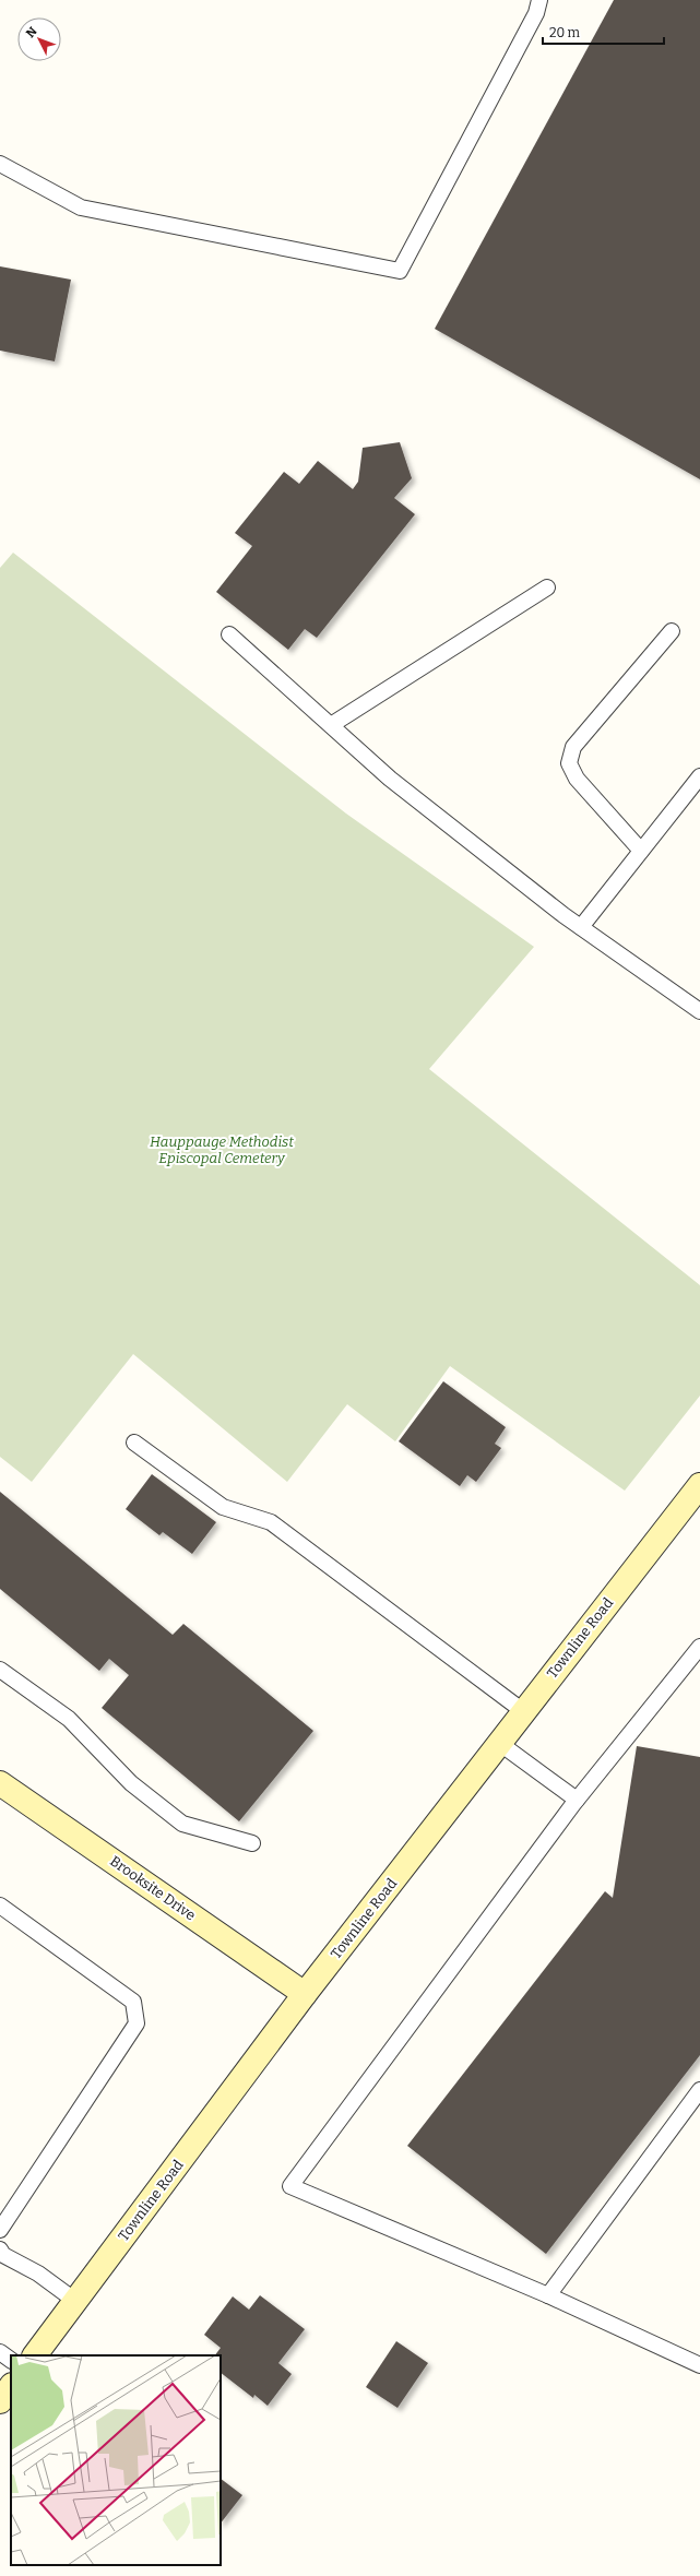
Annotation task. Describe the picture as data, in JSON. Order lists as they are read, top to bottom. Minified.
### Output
{"streets":{"main road":["Townline Road","Brooksite Drive"]},"crossings":[["Townline Road","Brooksite Drive"]],"parks":["Hauppauge Methodist Episcopal Cemetery"],"scale_bar":"20 m","north":"top left"}
